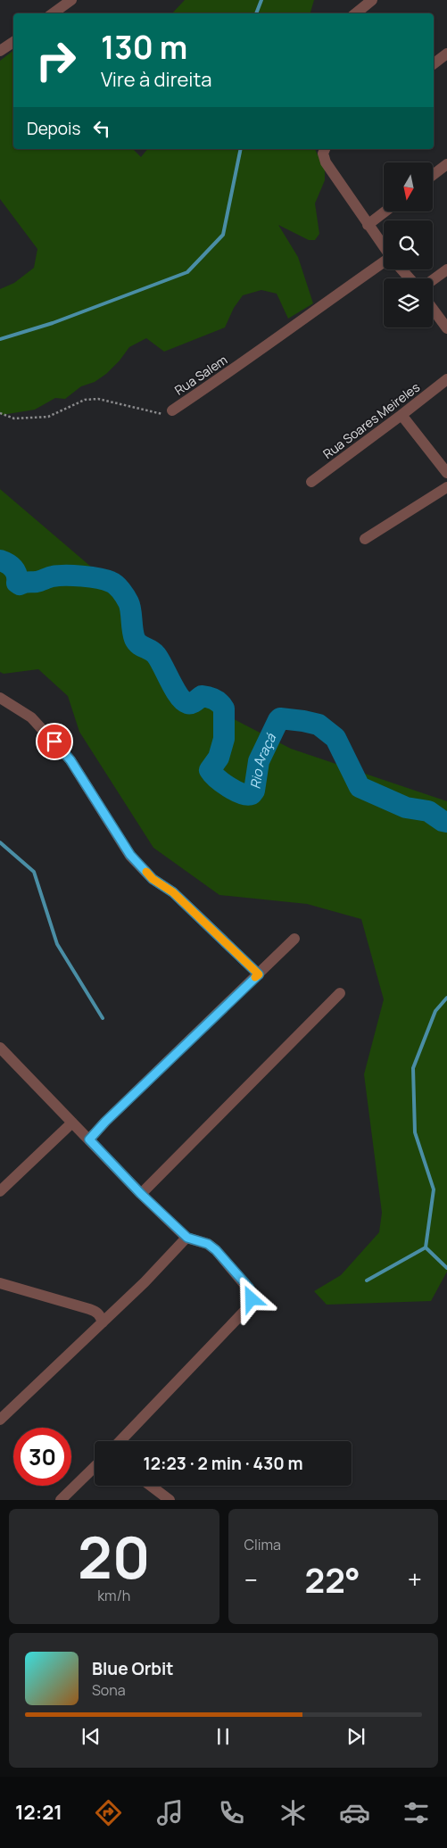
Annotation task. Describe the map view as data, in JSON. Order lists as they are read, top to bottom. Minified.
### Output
{"streets":{"street":["Rua Salem","Rua Soares Meireles"]},"water":["Rio Araçá"],"north":"bottom","page":{"turn":["130 m","Vire à direita"],"then":"Depois","limit":"30","trip":"12:23 · 2 min · 430 m","tile":[["20","km/h"],"Clima"],"heat":["−","22°","+"],"song":["Blue Orbit","Sona"],"tabs":"12:21"}}
